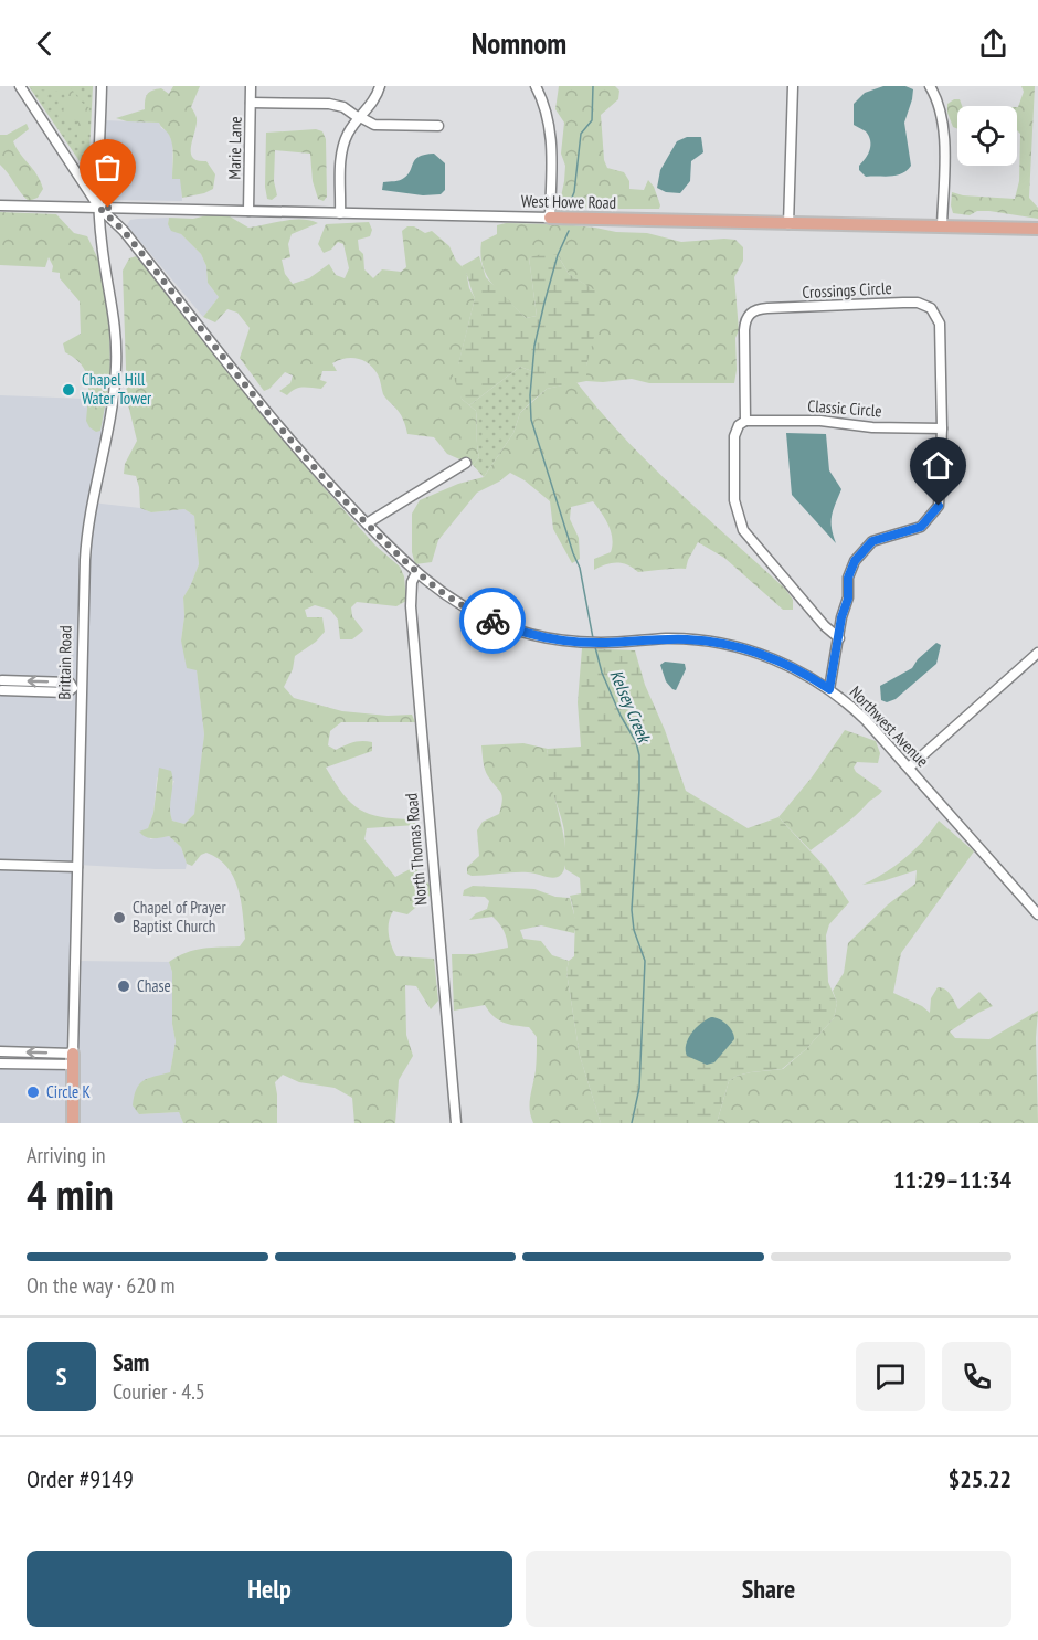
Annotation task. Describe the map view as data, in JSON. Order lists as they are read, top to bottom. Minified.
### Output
{"streets":{"main road":["West Howe Road","Brittain Road"],"street":["Marie Lane","Crossings Circle","Classic Circle","Northwest Avenue","North Thomas Road"]},"crossings":[["Marie Lane","West Howe Road"],["West Howe Road","Brittain Road"],["West Howe Road","Northwest Avenue"],["Crossings Circle","Classic Circle"],["Crossings Circle","Northwest Avenue"],["Brittain Road","Northwest Avenue"],["Northwest Avenue","North Thomas Road"]],"water":["Kelsey Creek"],"places":["Chapel Hill Water Tower","Chapel of Prayer Baptist Church","Chase","Circle K"],"page":{"header":"Nomnom","heading":["4 min","Arriving in","11:29–11:34"],"panel":["Sam","Courier · 4.5","Order #9149","$25.22"],"bar":"On the way · 620 m","round":"S","buttons":["Help","Share"]}}
